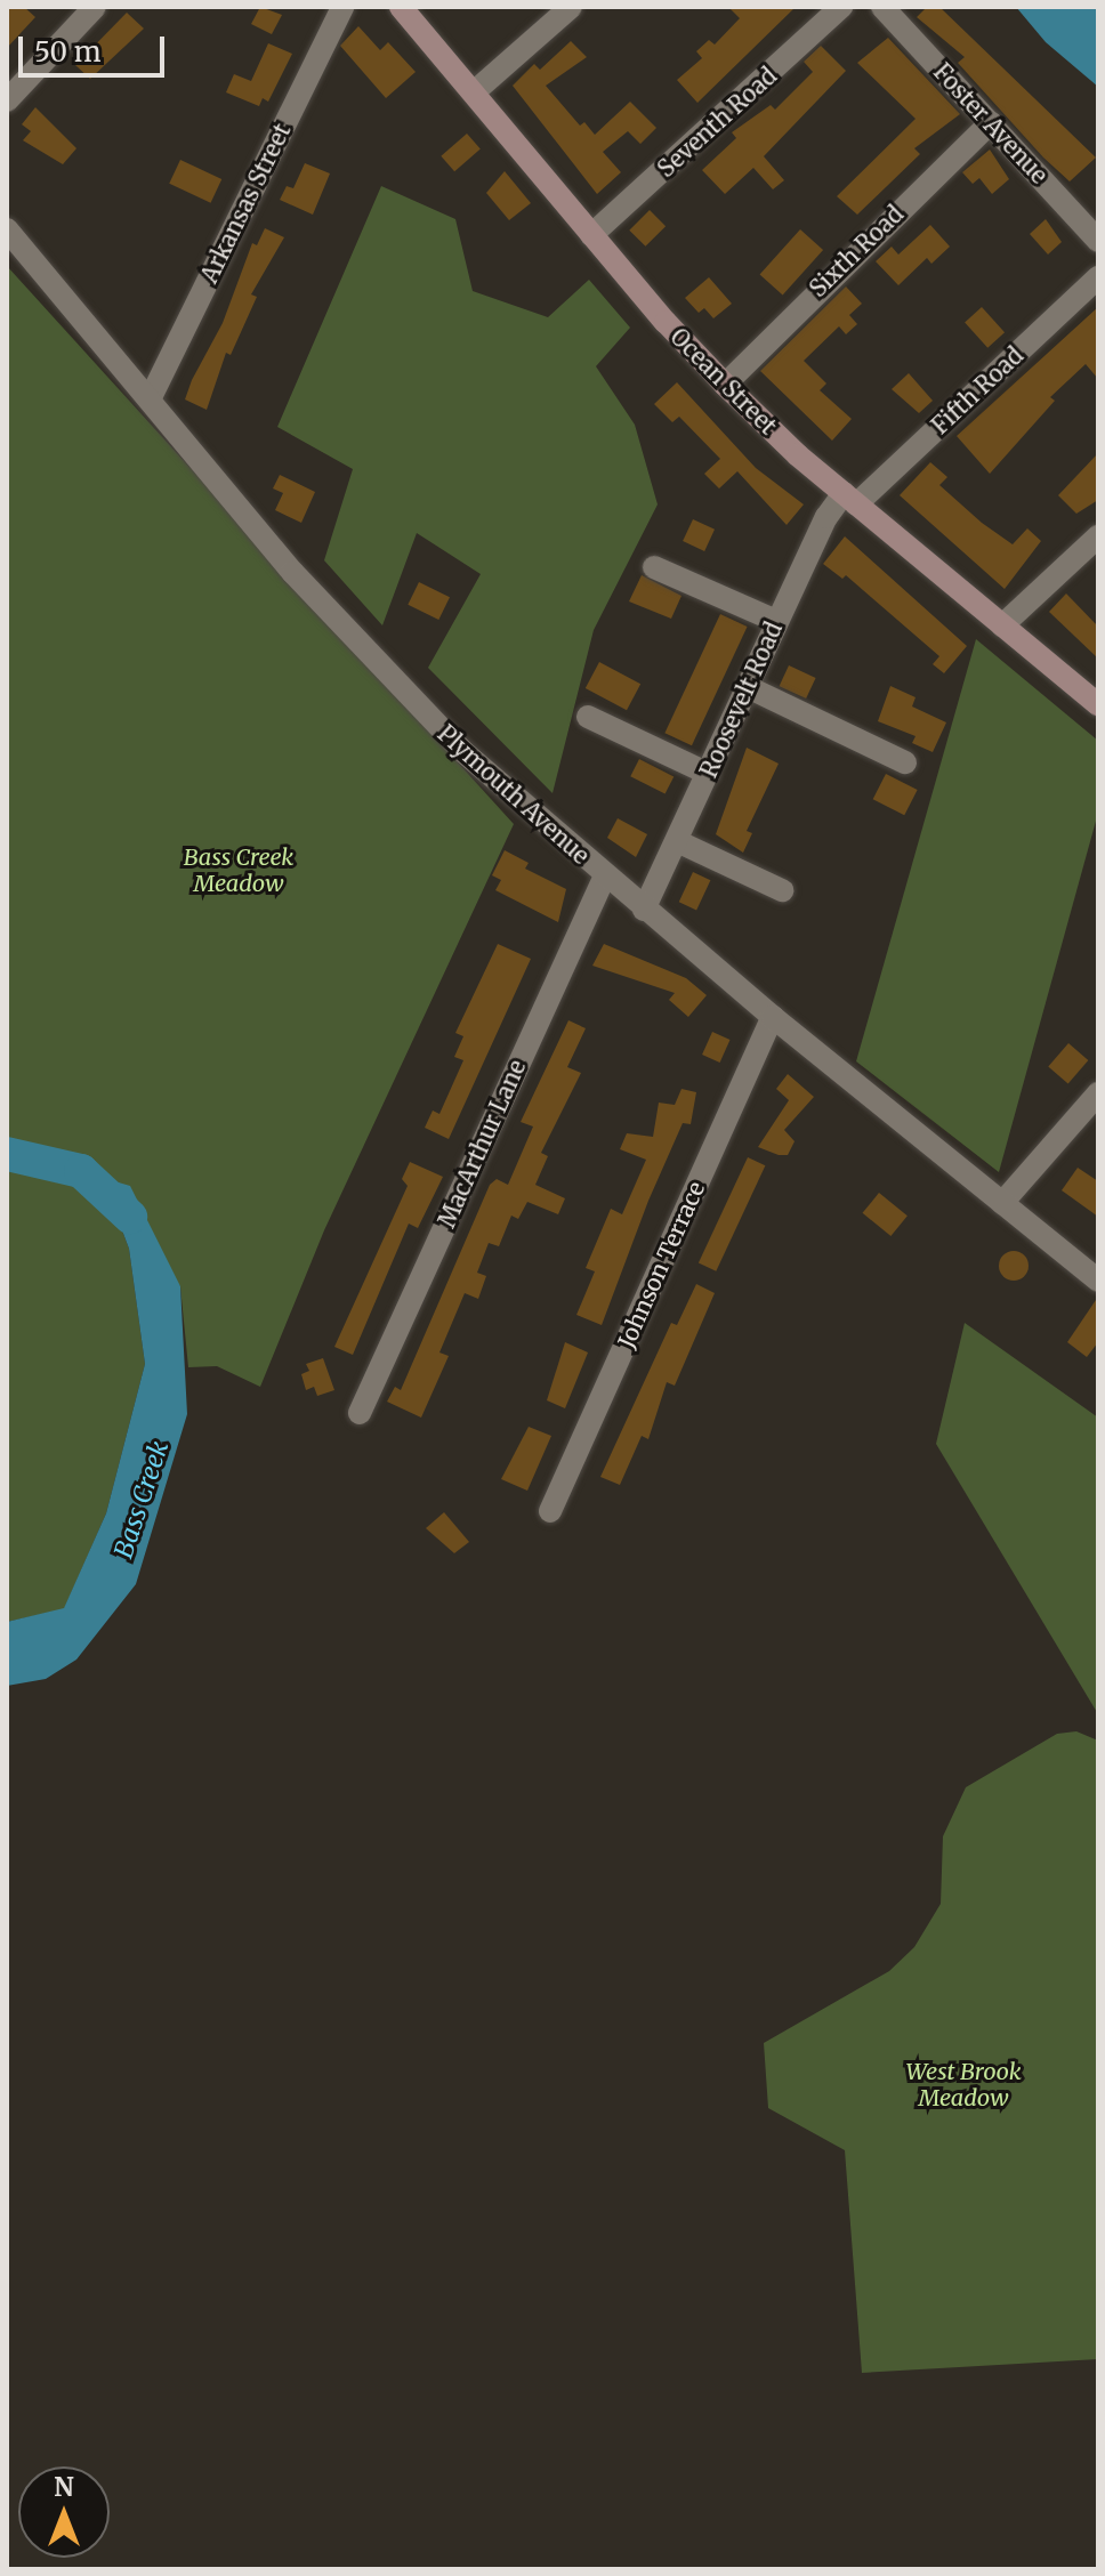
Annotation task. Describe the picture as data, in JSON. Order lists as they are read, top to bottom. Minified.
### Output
{"streets":{"main road":["Ocean Street"],"street":["Seventh Road","Foster Avenue","Arkansas Street","Sixth Road","Fifth Road","Roosevelt Road","Plymouth Avenue","MacArthur Lane","Johnson Terrace"]},"crossings":[["Seventh Road","Ocean Street"],["Foster Avenue","Sixth Road"],["Arkansas Street","Plymouth Avenue"],["Sixth Road","Ocean Street"],["Ocean Street","Fifth Road"],["Ocean Street","Roosevelt Road"],["Fifth Road","Roosevelt Road"],["Roosevelt Road","Plymouth Avenue"],["Plymouth Avenue","MacArthur Lane"],["Plymouth Avenue","Johnson Terrace"]],"water":["Bass Creek"],"parks":["Bass Creek Meadow","West Brook Meadow"],"scale_bar":"50 m","north":"top"}
